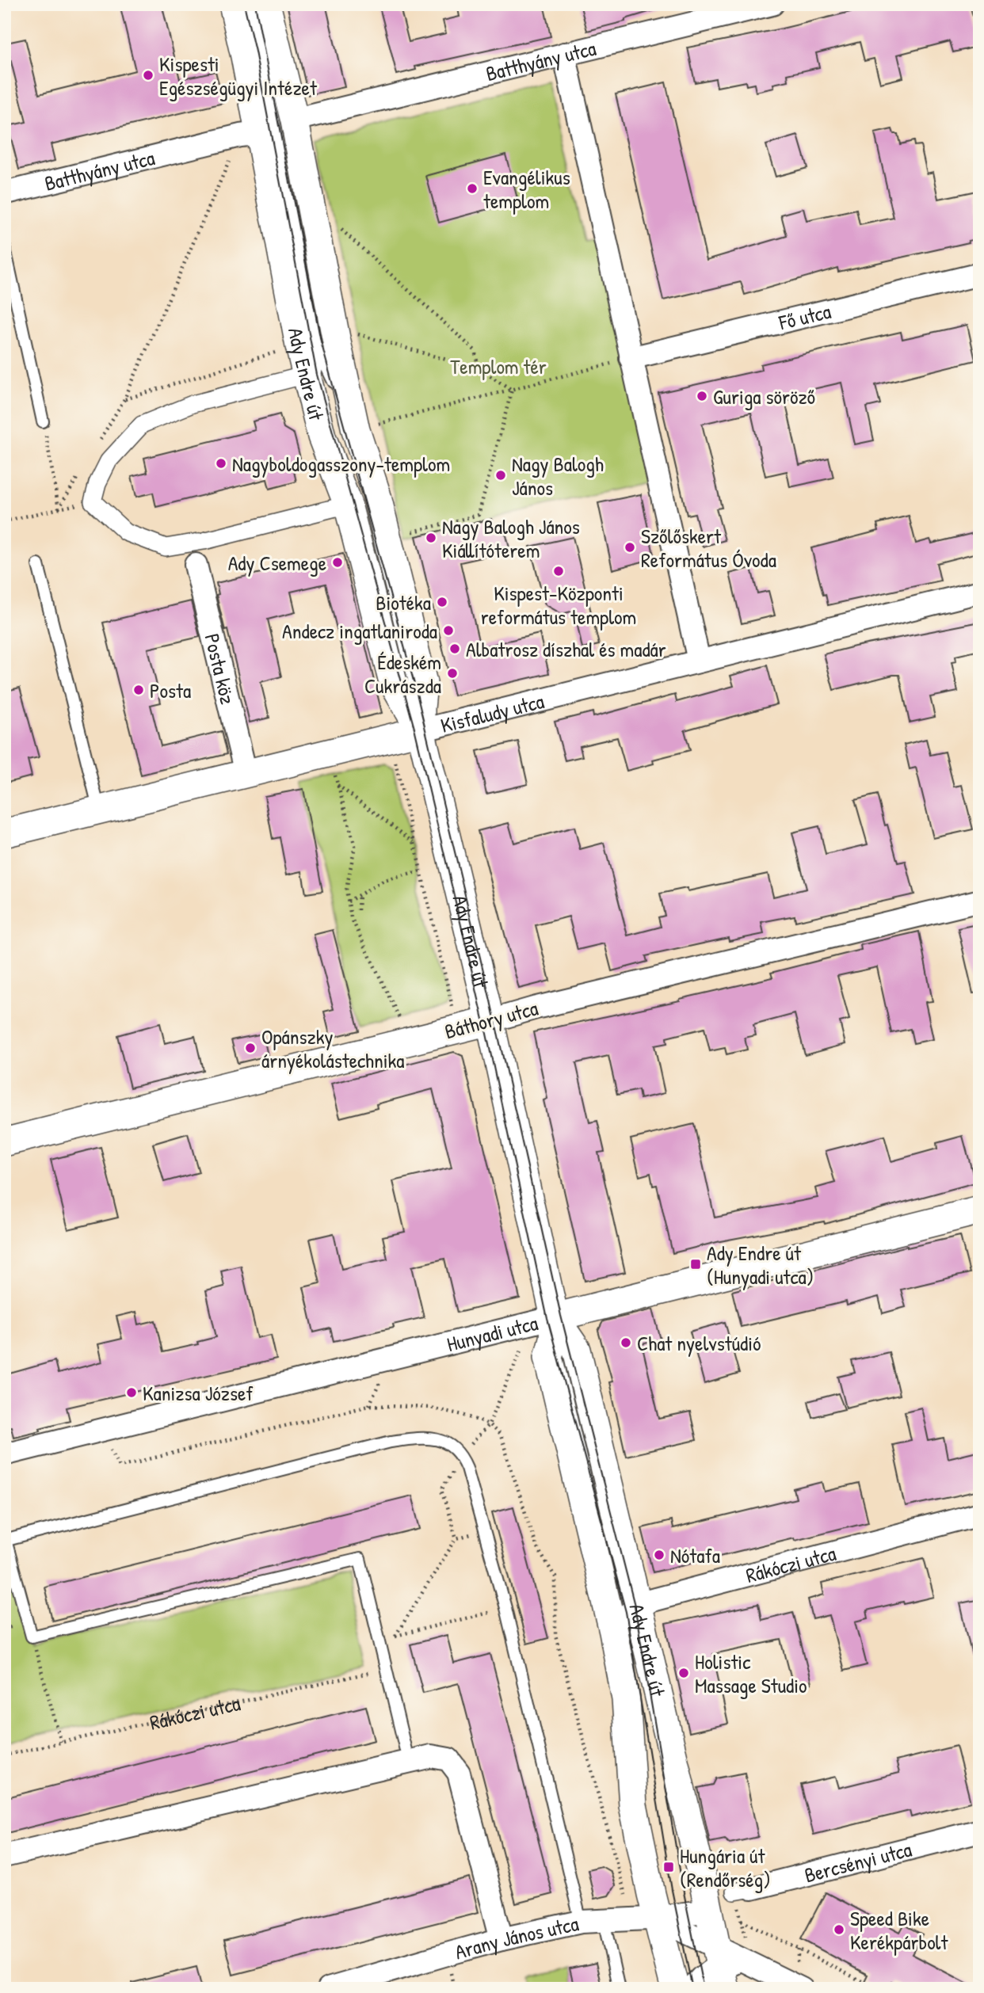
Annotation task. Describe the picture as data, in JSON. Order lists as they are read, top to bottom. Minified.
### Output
{"streets":{"street":["Batthyány utca","Fő utca","Ady Endre út","Posta köz","Kisfaludy utca","Báthory utca","Hunyadi utca","Rákóczi utca","Bercsényi utca","Arany János utca"]},"crossings":[["Batthyány utca","Ady Endre út"],["Ady Endre út","Kisfaludy utca"],["Ady Endre út","Báthory utca"],["Ady Endre út","Hunyadi utca"],["Ady Endre út","Rákóczi utca"],["Ady Endre út","Arany János utca"],["Posta köz","Kisfaludy utca"]],"parks":["Templom tér"],"places":{"other":["Kispesti Egészségügyi Intézet","Evangélikus templom","Guriga söröző","Nagyboldogasszony-templom","Nagy Balogh János","Nagy Balogh János Kiállítóterem","Szőlőskert Református Óvoda","Ady Csemege","Kispest-Központi református templom","Biotéka","Andecz ingatlaniroda","Albatrosz díszhal és madár","Édeském Cukrászda","Posta","Opánszky árnyékolástechnika","Chat nyelvstúdió","Kanizsa József","Nótafa","Holistic Massage Studio","Speed Bike Kerékpárbolt"],"transit":["Ady Endre út (Hunyadi utca)","Hungária út (Rendőrség)"]}}
